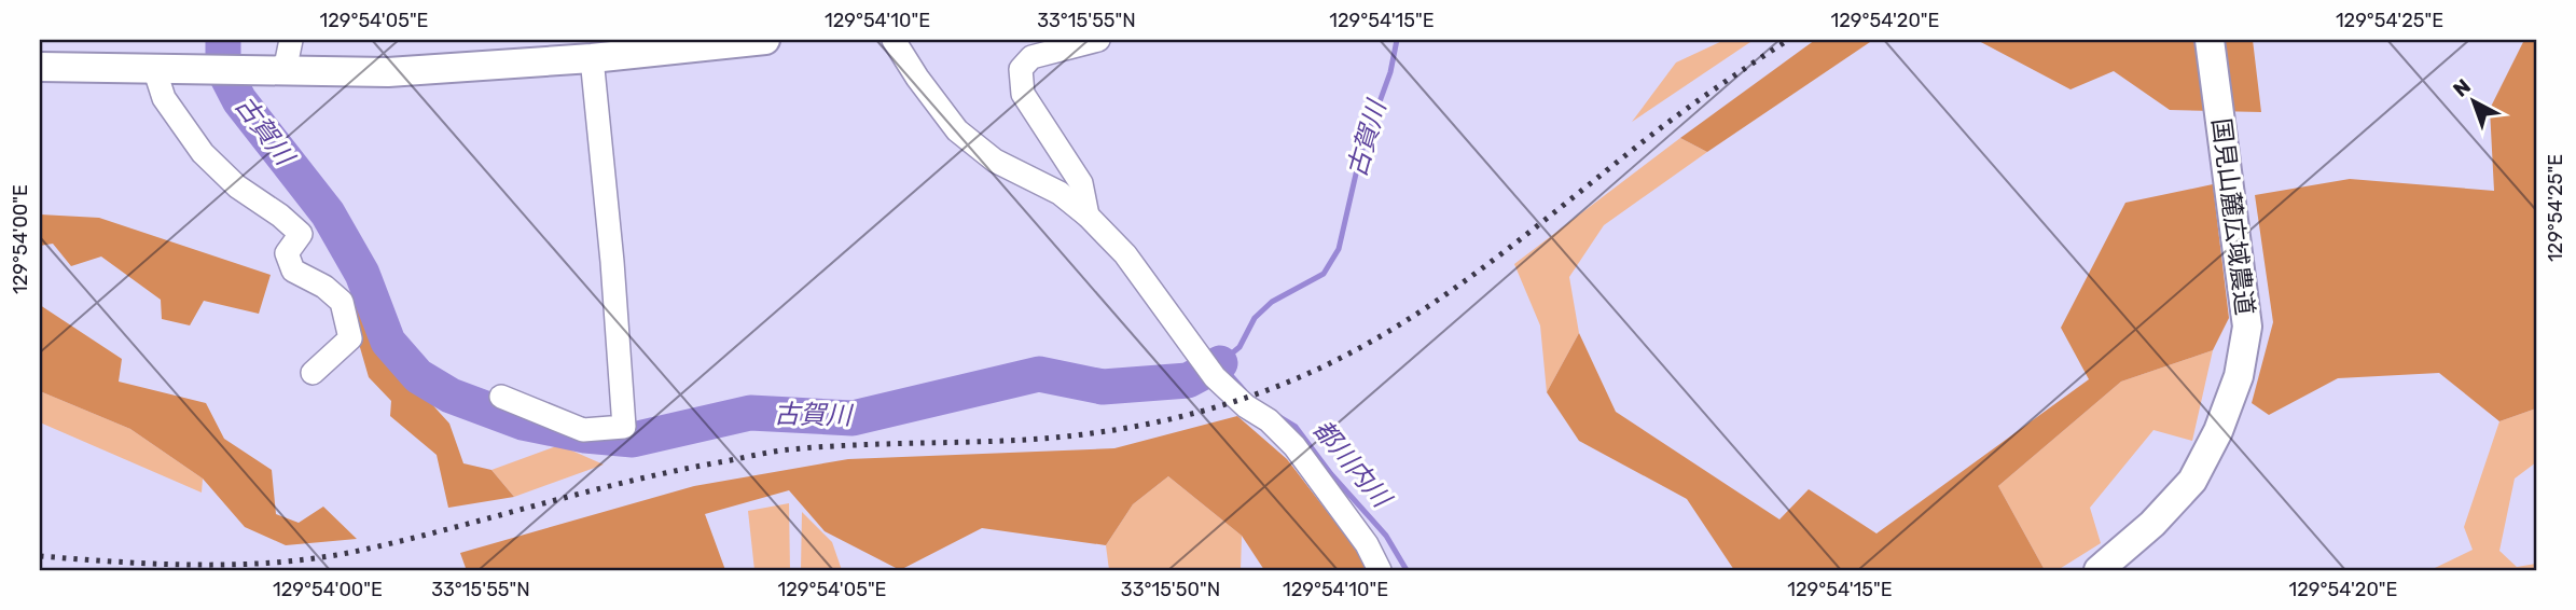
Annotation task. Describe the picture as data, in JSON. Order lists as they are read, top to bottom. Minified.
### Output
{"streets":{"street":["国見山麓広域農道"]},"water":["古賀川","都川内川"],"north":"top left","coordinates":["129°54'05\"E","129°54'10\"E","33°15'55\"N","129°54'15\"E","129°54'20\"E","129°54'25\"E","129°54'00\"E","33°15'50\"N"]}
